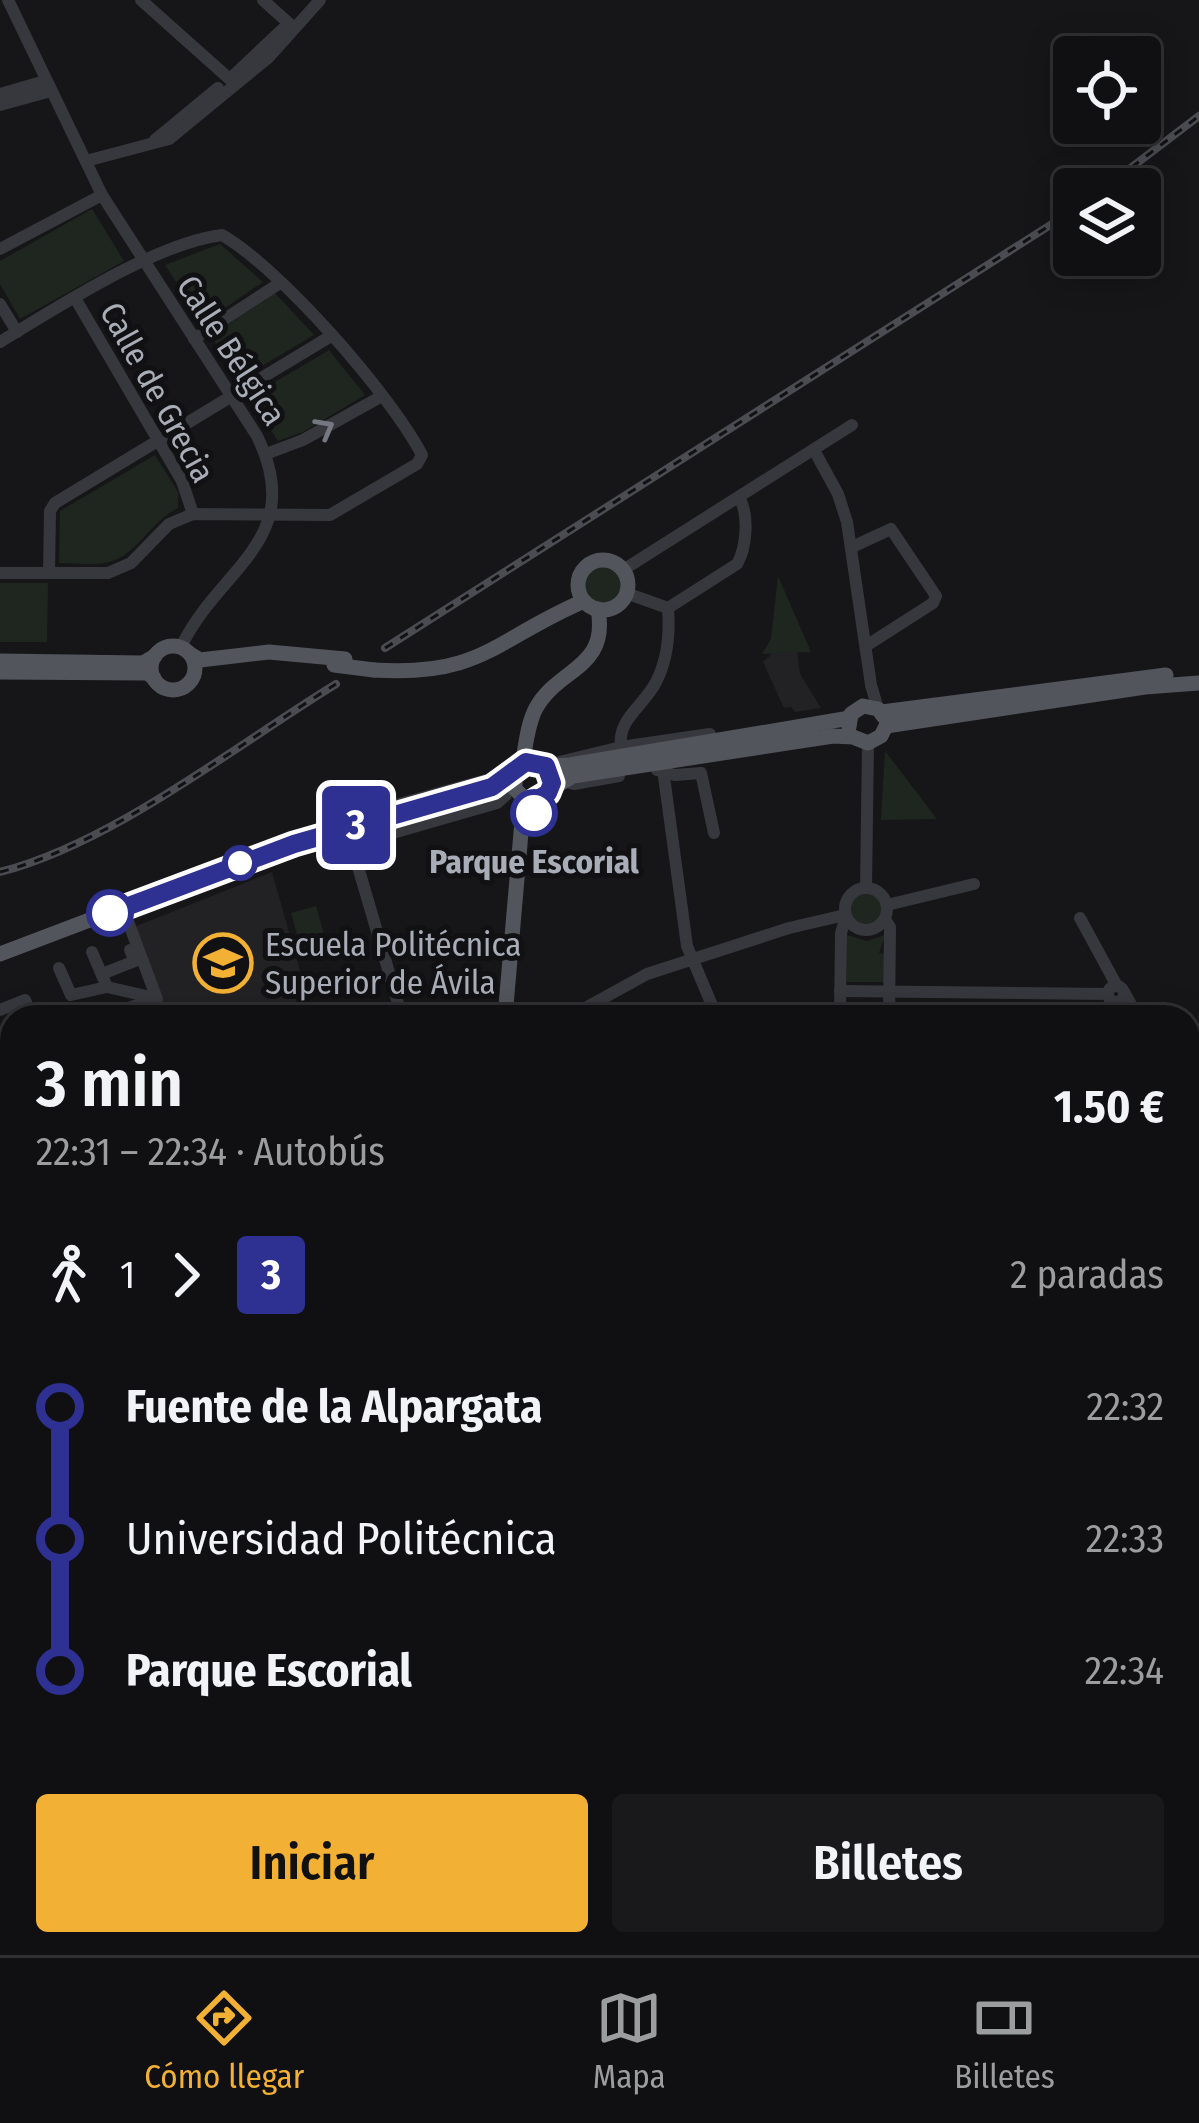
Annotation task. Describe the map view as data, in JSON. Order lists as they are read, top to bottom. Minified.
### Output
{"streets":{"street":["Calle Bélgica","Calle de Grecia"]},"places":{"other":["Parque Escorial"],"school or university":["Escuela Politécnica Superior de Ávila"]},"lines":["bus line 3"],"page":{"on_map":"3","heading":["3 min","22:31 – 22:34 · Autobús","1.50 €"],"legs":["1","3","2 paradas"],"list":[{"name":"Fuente de la Alpargata","value":"22:32"},{"name":"Universidad Politécnica","value":"22:33"},{"name":"Parque Escorial","value":"22:34"}],"buttons":["Iniciar","Billetes"],"tabs":["Cómo llegar","Mapa","Billetes"]}}
